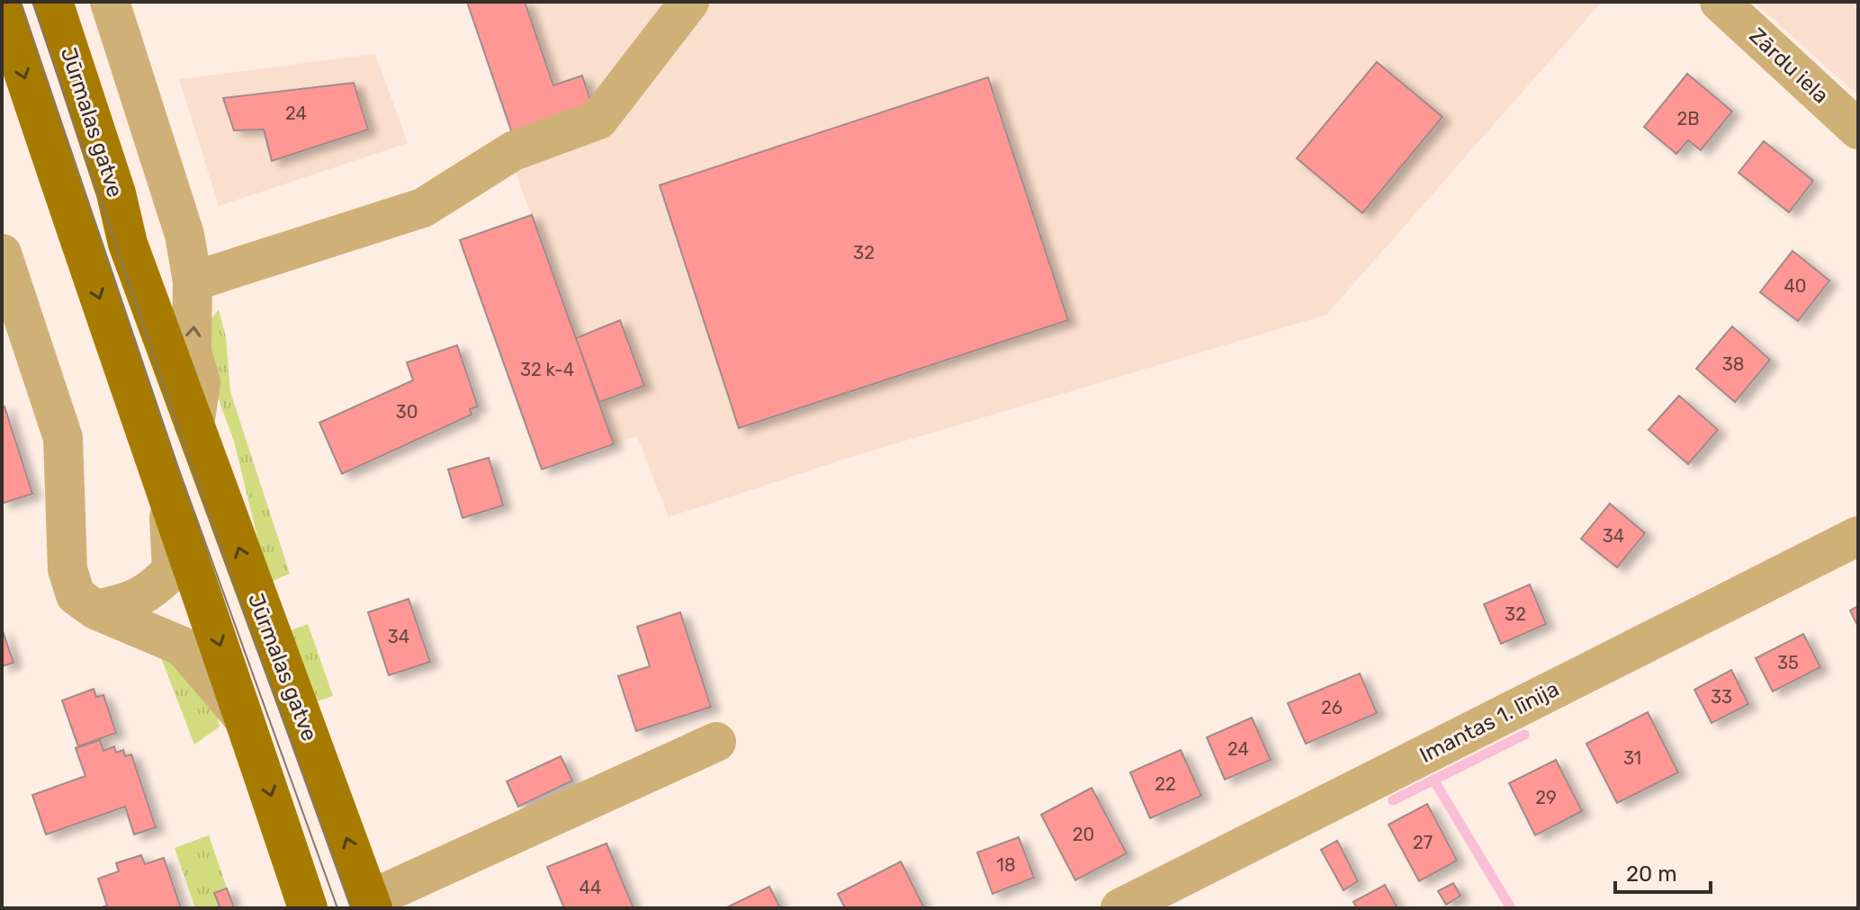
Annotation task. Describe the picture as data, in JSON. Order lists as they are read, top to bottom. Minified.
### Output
{"streets":{"main road":["Jūrmalas gatve"],"street":["Zārdu iela","Imantas 1. līnija"]},"house_numbers":["24","2B","32","40","38","32 k-4","30","34","32","34","35","33","26","24","31","22","29","20","27","18","44"],"scale_bar":"20 m"}
